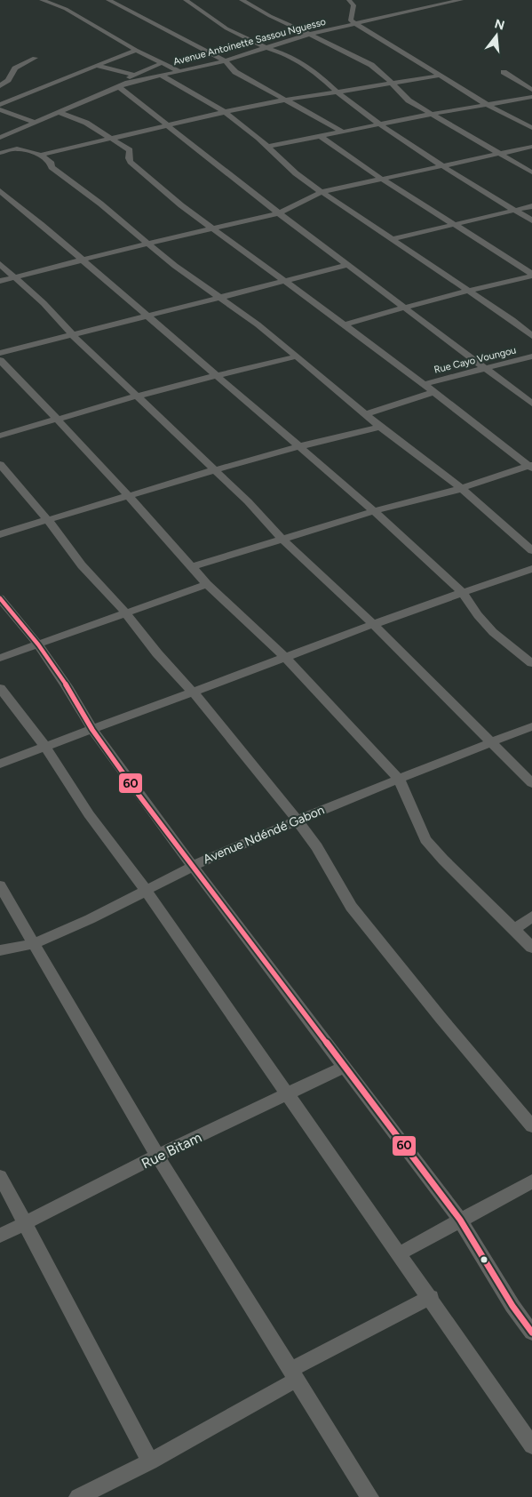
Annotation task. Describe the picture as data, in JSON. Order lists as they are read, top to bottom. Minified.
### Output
{"streets":{"street":["Avenue Antoinette Sassou Nguesso","Rue Cayo Voungou","Avenue Ndéndé Gabon","Rue Bitam"]},"lines":["transit line 60"],"north":"top"}
